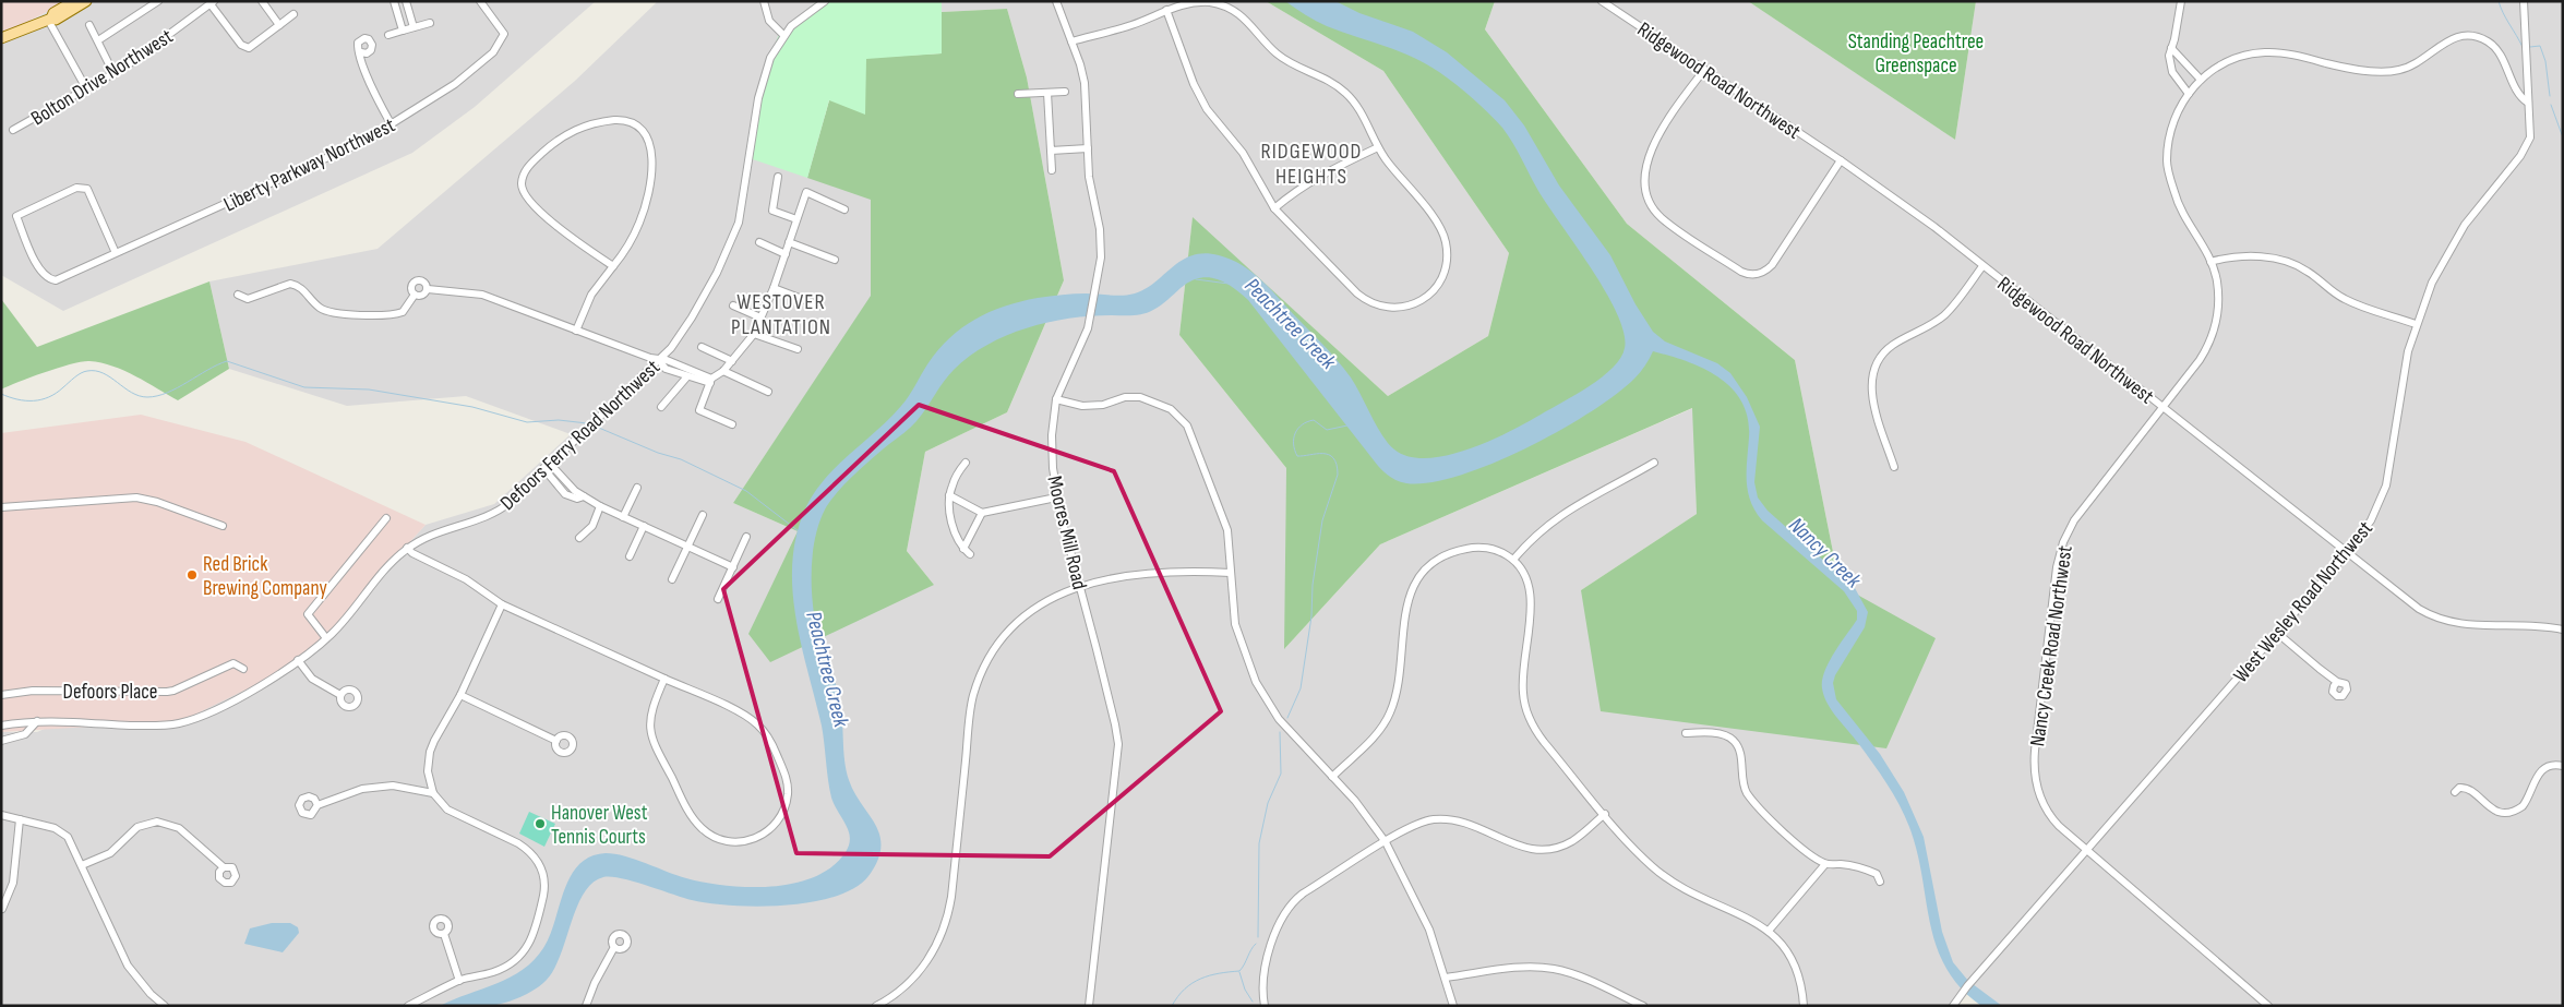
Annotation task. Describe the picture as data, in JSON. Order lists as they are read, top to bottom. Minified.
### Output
{"streets":{"street":["Bolton Drive Northwest","Ridgewood Road Northwest","Liberty Parkway Northwest","Defoors Ferry Road Northwest","Moores Mill Road","West Wesley Road Northwest","Nancy Creek Road Northwest","Defoors Place"]},"crossings":[["Ridgewood Road Northwest","West Wesley Road Northwest"],["Ridgewood Road Northwest","Nancy Creek Road Northwest"],["West Wesley Road Northwest","Nancy Creek Road Northwest"]],"districts":["RIDGEWOOD HEIGHTS","WESTOVER PLANTATION"],"water":["Peachtree Creek","Nancy Creek"],"parks":["Standing Peachtree Greenspace"],"places":["Red Brick Brewing Company","Hanover West Tennis Courts"]}
